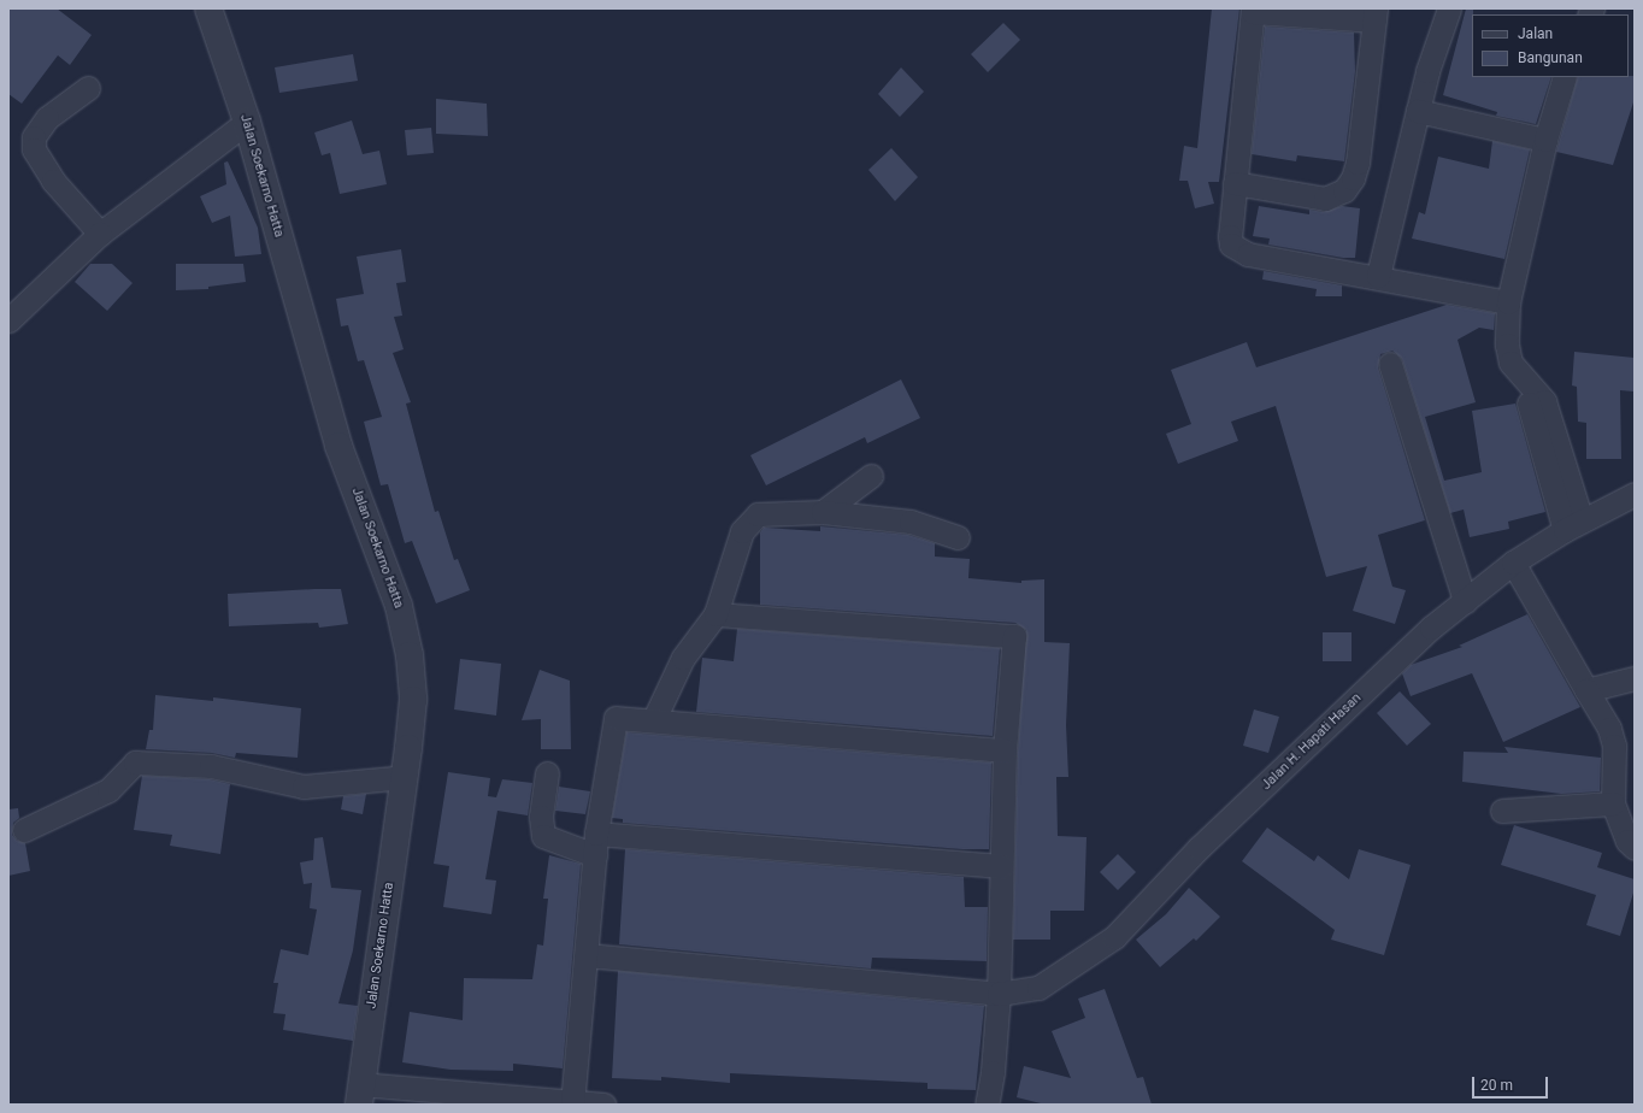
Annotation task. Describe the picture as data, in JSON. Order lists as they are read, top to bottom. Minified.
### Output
{"streets":{"street":["Jalan Soekarno Hatta","Jalan H. Hapati Hasan"]},"legend":["Jalan","Bangunan"],"scale_bar":"20 m"}
